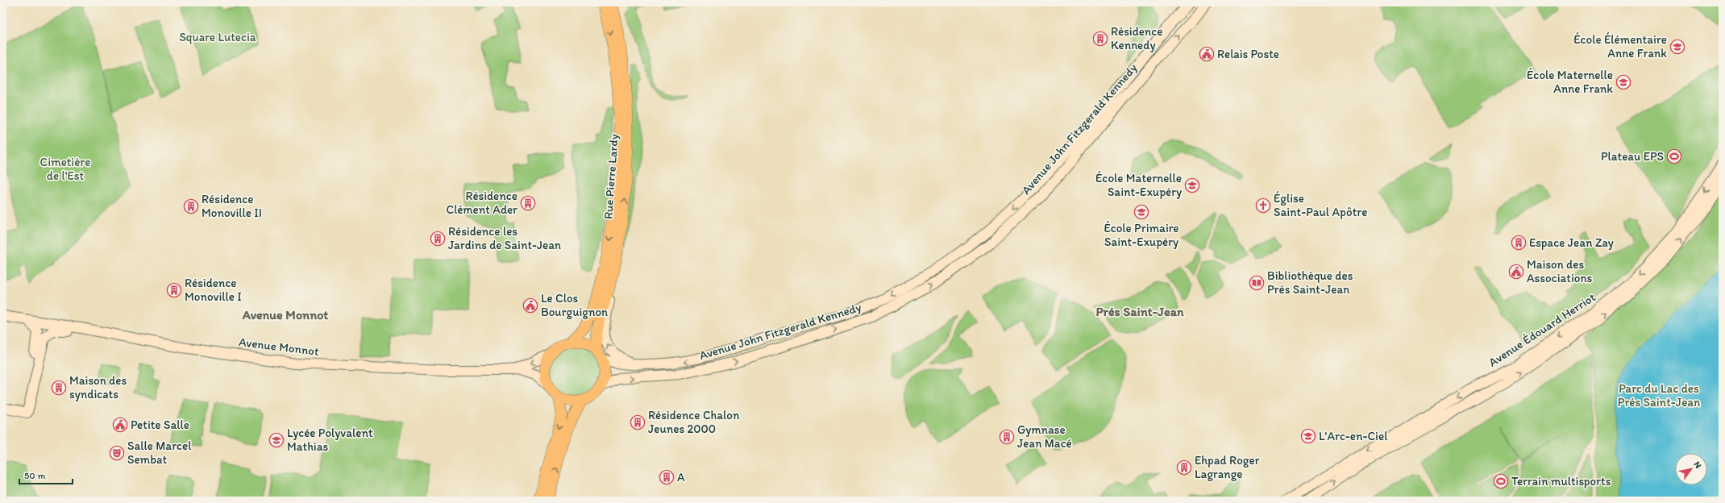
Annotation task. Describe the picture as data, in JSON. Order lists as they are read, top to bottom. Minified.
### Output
{"streets":{"main road":["Avenue John Fitzgerald Kennedy","Rue Pierre Lardy","Avenue Édouard Herriot","Avenue Monnot"]},"crossings":[["Avenue John Fitzgerald Kennedy","Rue Pierre Lardy"]],"districts":["Prés Saint-Jean","Avenue Monnot"],"parks":["Square Lutecia","Cimetière de l'Est","Parc du Lac des Prés Saint-Jean"],"places":{"building":["Résidence Kennedy","Résidence Clément Ader","Résidence Monoville II","Résidence les Jardins de Saint-Jean","Espace Jean Zay","Résidence Monoville I","Maison des syndicats","Résidence Chalon Jeunes 2000","Gymnase Jean Macé","Ehpad Roger Lagrange","A"],"school or university":["École Élémentaire Anne Frank","École Maternelle Anne Frank","École Maternelle Saint-Exupéry","École Primaire Saint-Exupéry","L'Arc-en-Ciel","Lycée Polyvalent Mathias"],"public building":["Relais Poste","Maison des Associations","Le Clos Bourguignon","Petite Salle"],"sports":["Plateau EPS","Terrain multisports"],"church":["Église Saint-Paul Apôtre"],"library":["Bibliothèque des Prés Saint-Jean"],"theatre":["Salle Marcel Sembat"]},"scale_bar":"50 m","north":"top right"}
